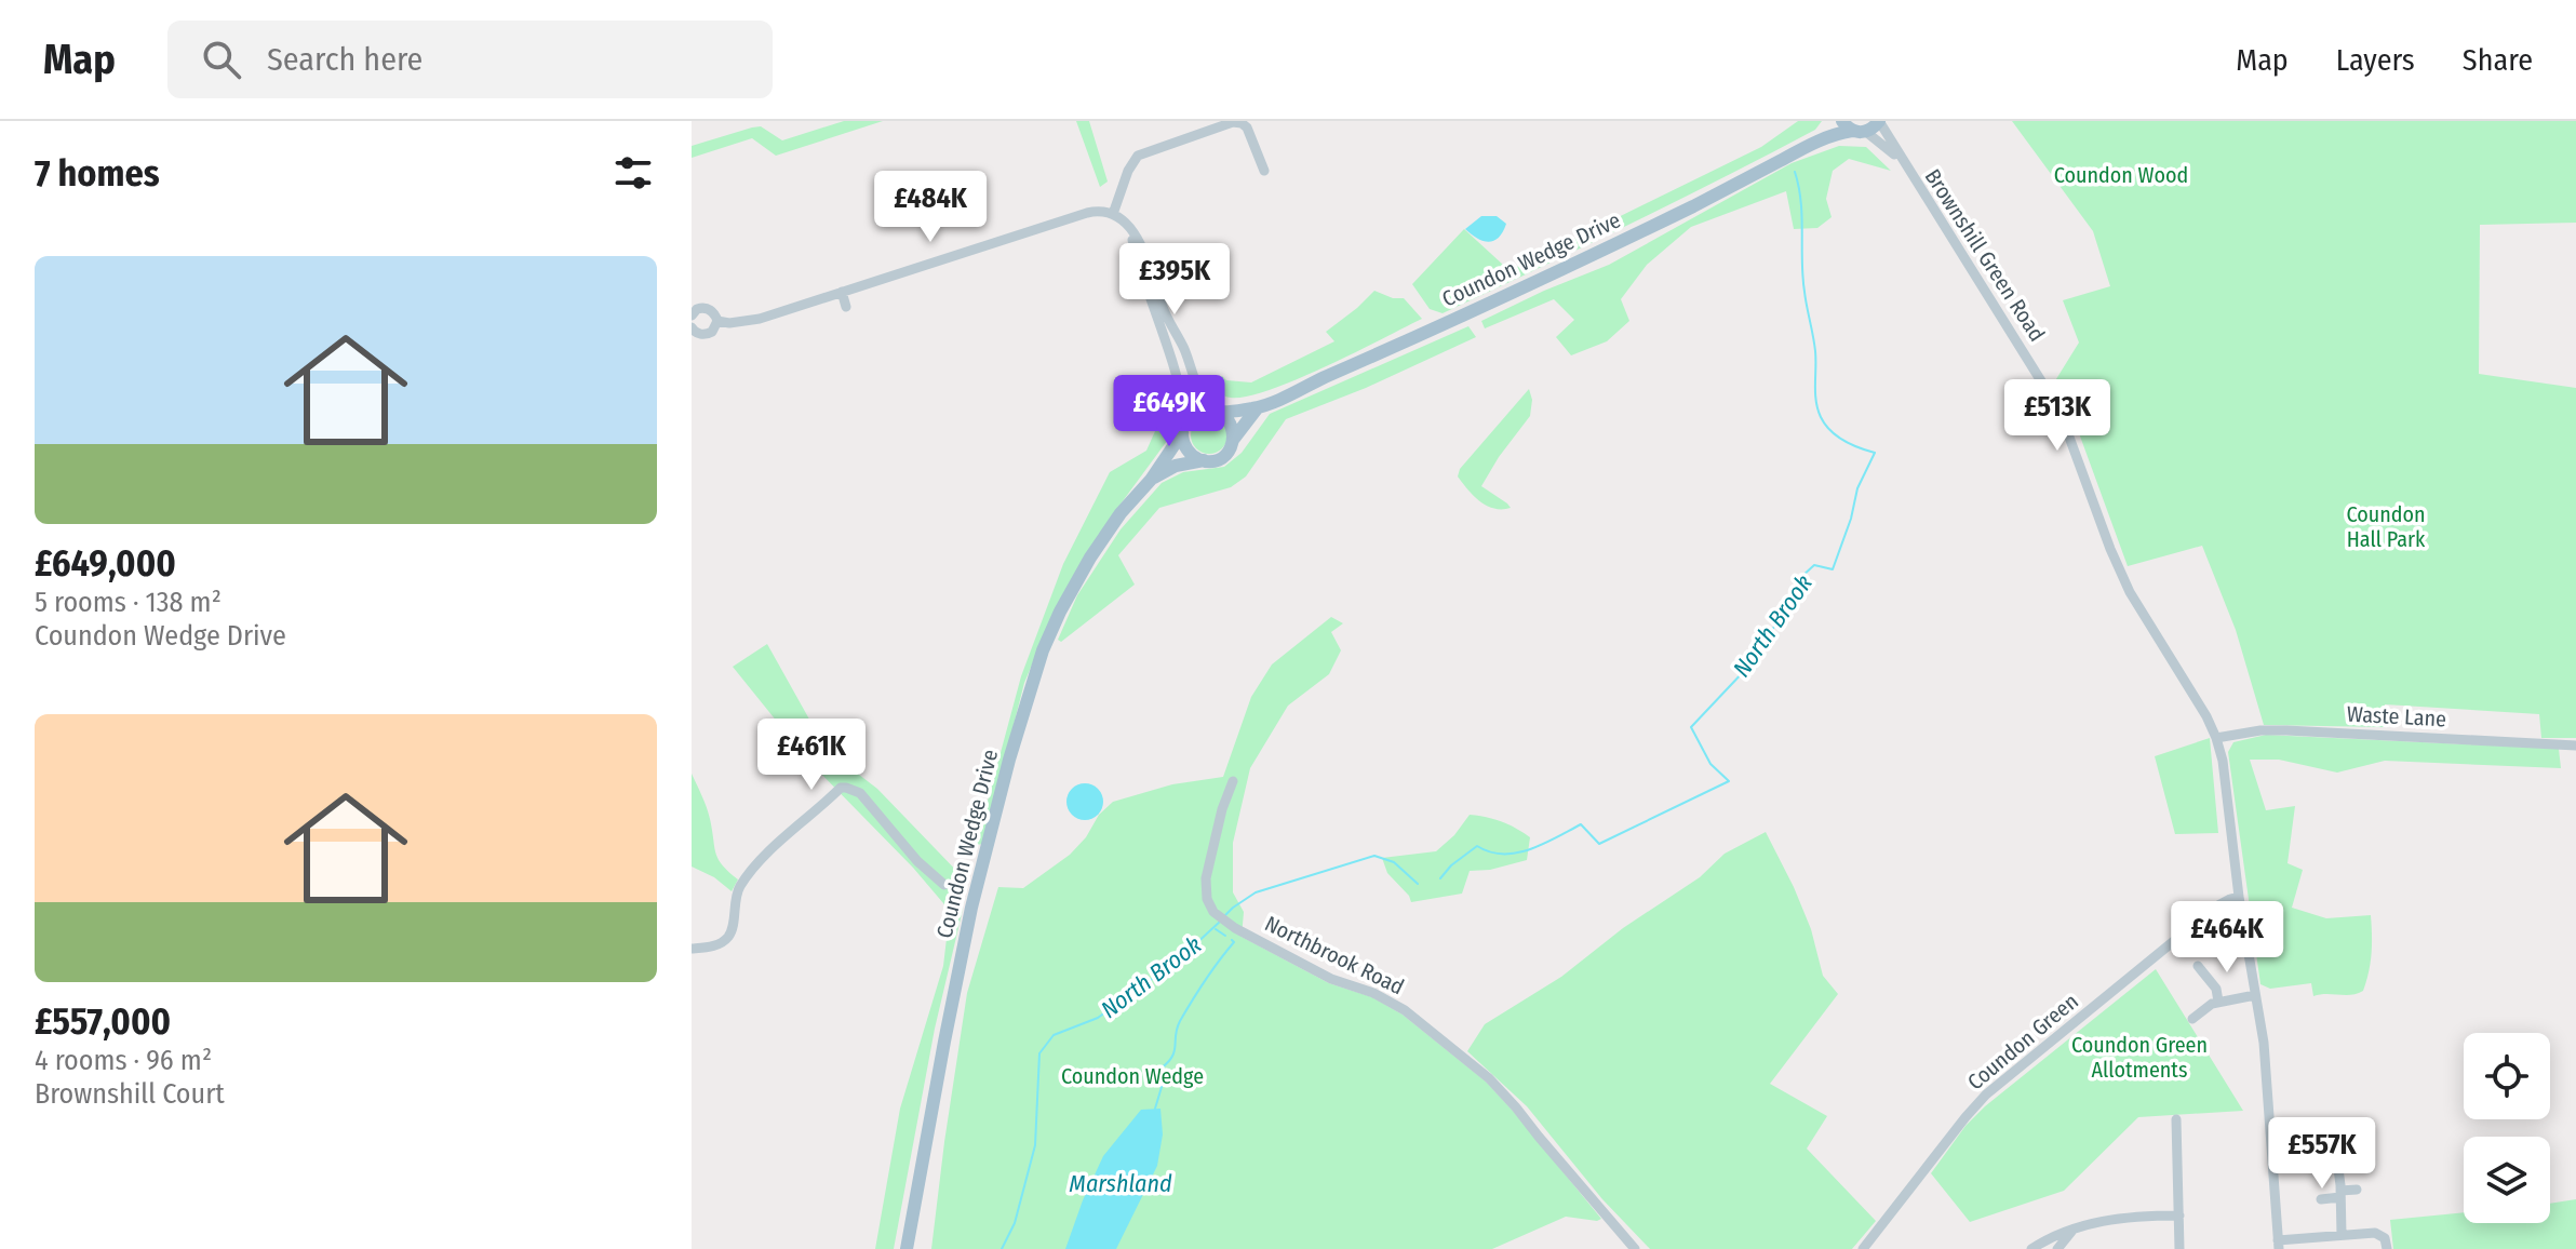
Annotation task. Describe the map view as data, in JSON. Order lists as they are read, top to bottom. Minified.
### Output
{"streets":{"main road":["Coundon Wedge Drive"],"street":["Brownshill Green Road","Waste Lane","Northbrook Road","Coundon Green"]},"crossings":[["Brownshill Green Road","Waste Lane"],["Brownshill Green Road","Coundon Green"]],"water":["North Brook","Marshland"],"parks":["Coundon Wood","Coundon Hall Park","Coundon Green Allotments","Coundon Wedge"],"page":{"header":"Map","search":"Search here","nav":["Map","Layers","Share"],"heading":"7 homes","price":["£484K","£395K","£649K","£513K","£461K","£464K","£557K"],"list":[{"name":"£649,000","note":"5 rooms · 138 m² · Coundon Wedge Drive"},{"name":"£557,000","note":"4 rooms · 96 m² · Brownshill Court"}]}}
